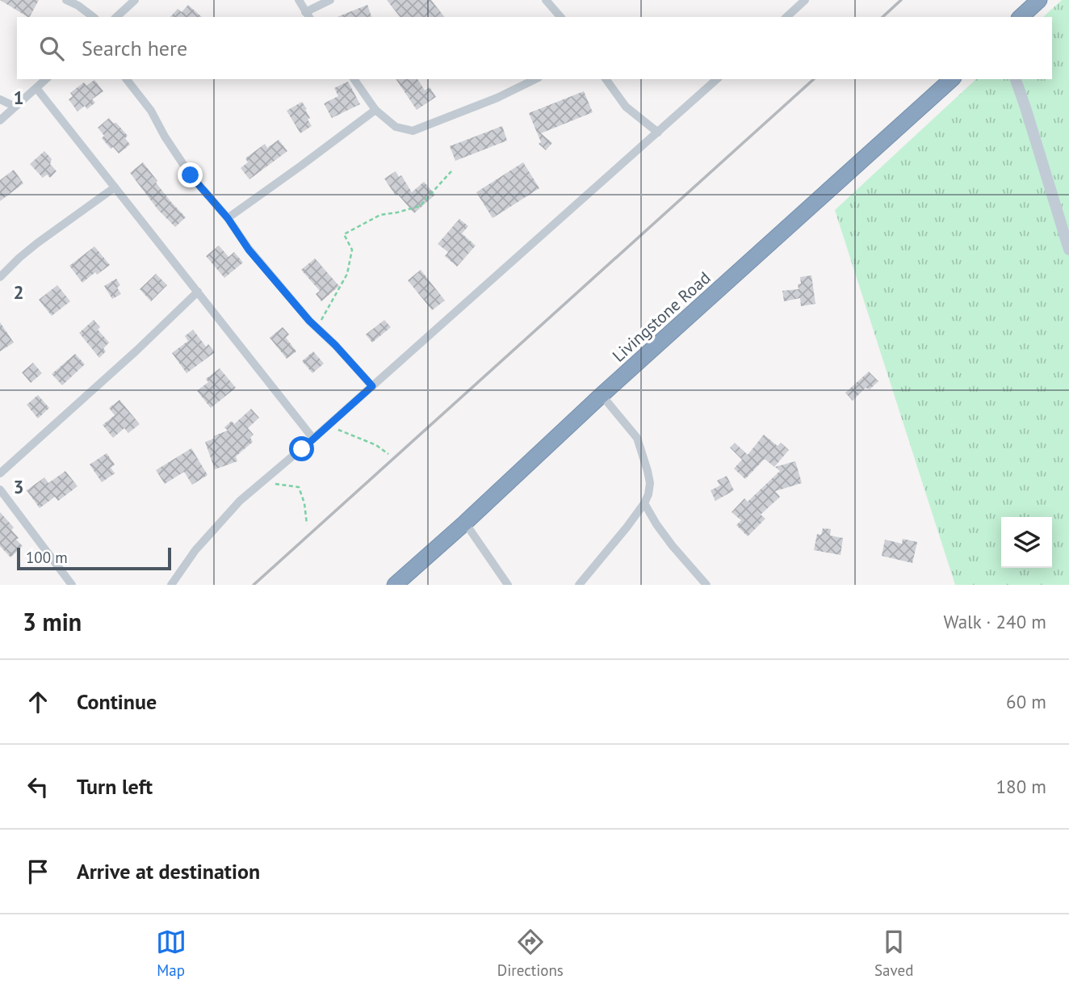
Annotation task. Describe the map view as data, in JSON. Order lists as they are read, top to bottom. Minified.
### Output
{"streets":{"highway":["Livingstone Road"]},"scale_bar":"100 m","page":{"search":"Search here","scale":"100 m","heading":["3 min","Walk · 240 m"],"list":[["Continue","60 m"],["Turn left","180 m"],"Arrive at destination"],"nav":["Map","Directions","Saved"]},"grid":{"rows":["1","2","3"]}}
